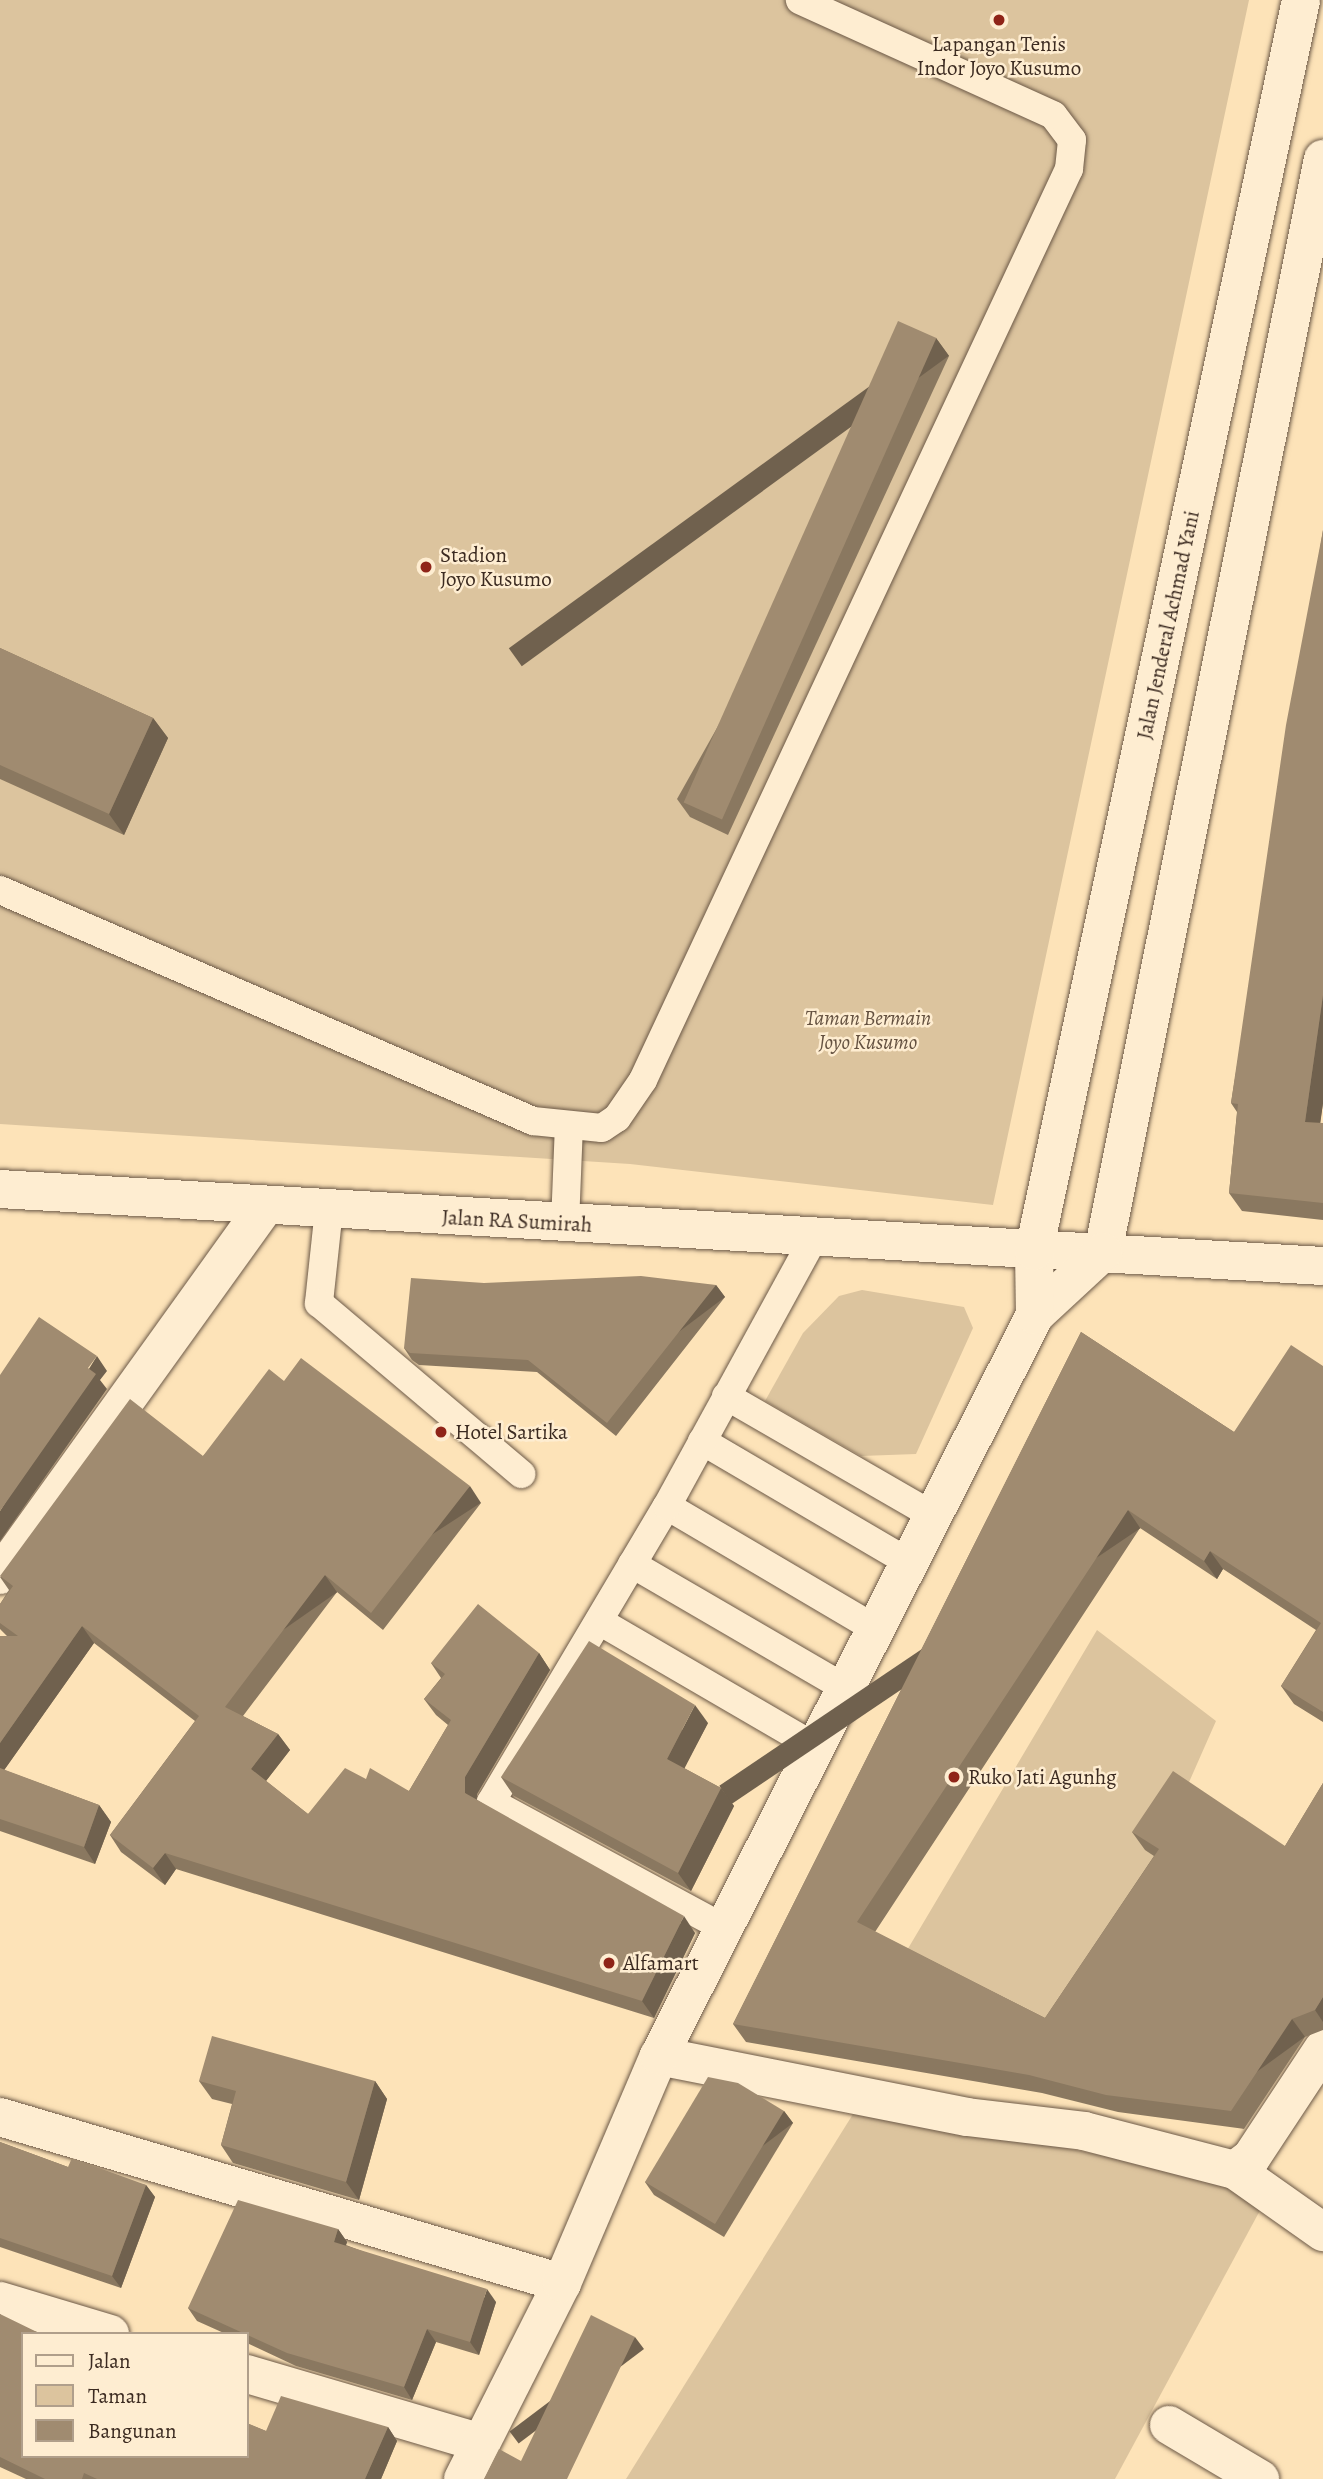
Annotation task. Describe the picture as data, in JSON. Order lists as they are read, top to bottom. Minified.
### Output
{"streets":{"street":["Jalan Jenderal Achmad Yani","Jalan RA Sumirah"]},"crossings":[["Jalan Jenderal Achmad Yani","Jalan RA Sumirah"]],"parks":["Taman Bermain Joyo Kusumo"],"places":["Lapangan Tenis Indor Joyo Kusumo","Stadion Joyo Kusumo","Hotel Sartika","Ruko Jati Agunhg","Alfamart"],"legend":["Jalan","Taman","Bangunan"]}
